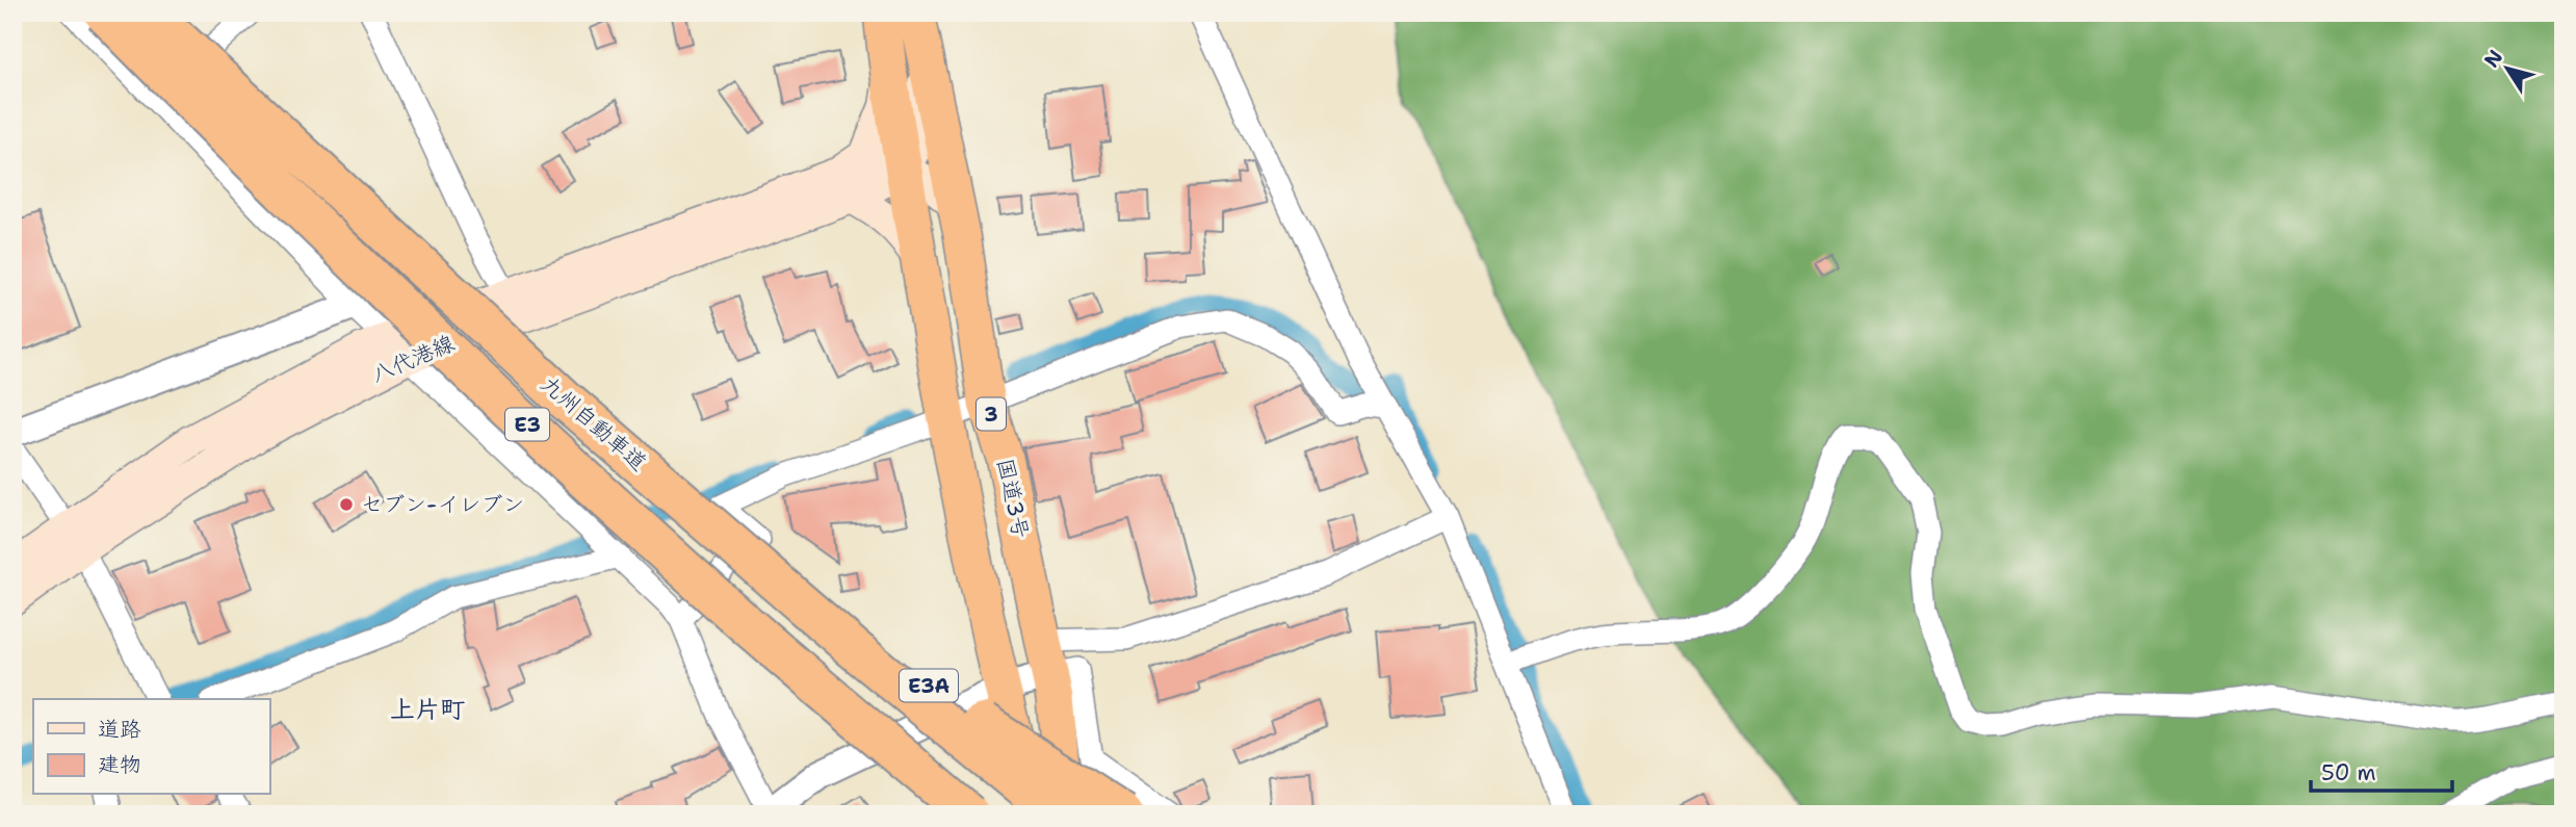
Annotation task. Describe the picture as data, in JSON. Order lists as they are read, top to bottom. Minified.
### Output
{"streets":{"highway":["3","九州自動車道","E3","国道3号","E3A"],"main road":["八代港線"]},"crossings":[["八代港線","3"],["八代港線","国道3号"],["九州自動車道","E3A"]],"districts":["上片町"],"places":["セブン-イレブン"],"legend":["道路","建物"],"scale_bar":"50 m","north":"top left"}
